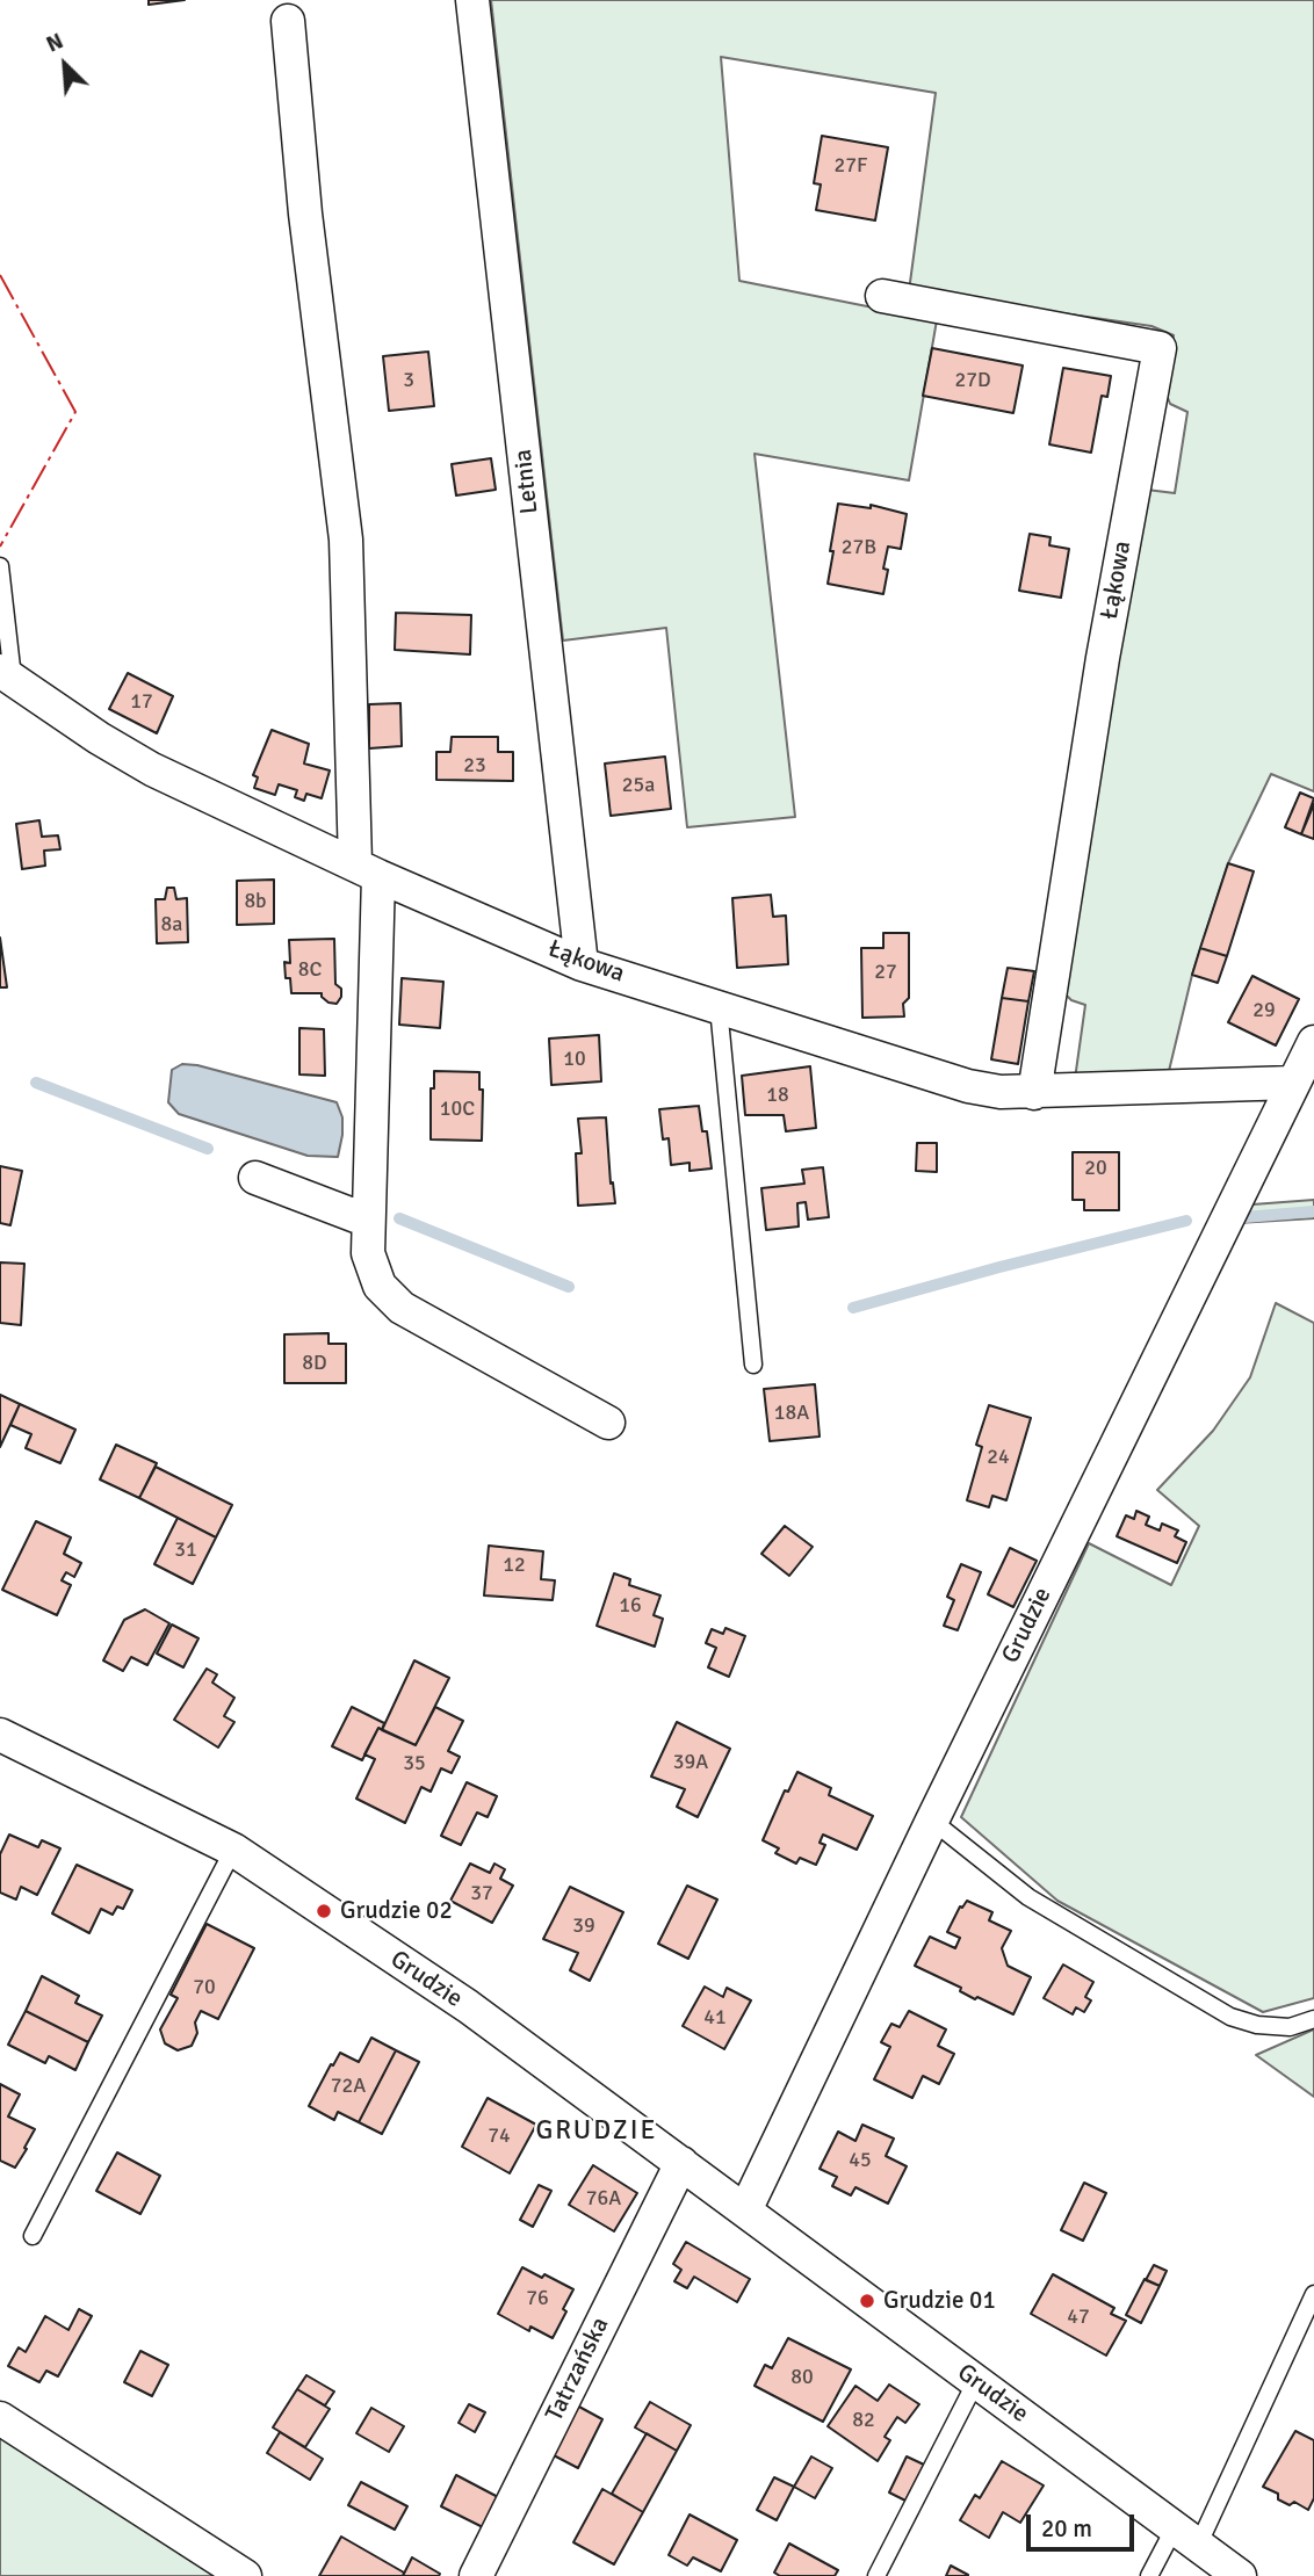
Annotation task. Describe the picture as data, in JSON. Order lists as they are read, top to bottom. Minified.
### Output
{"streets":{"street":["Letnia","Łąkowa","Grudzie","Tatrzańska"]},"crossings":[["Letnia","Łąkowa"],["Łąkowa","Grudzie"],["Grudzie","Tatrzańska"]],"districts":["GRUDZIE"],"places":["Grudzie 02","Grudzie 01"],"house_numbers":["27F","3","27D","27B","17","23","25a","8b","8a","8C","27","29","10","18","10C","20","8D","18A","24","31","12","16","39A","35","37","39","70","41","72A","74","45","76A","76","47","80","82"],"scale_bar":"20 m","north":"top left"}
